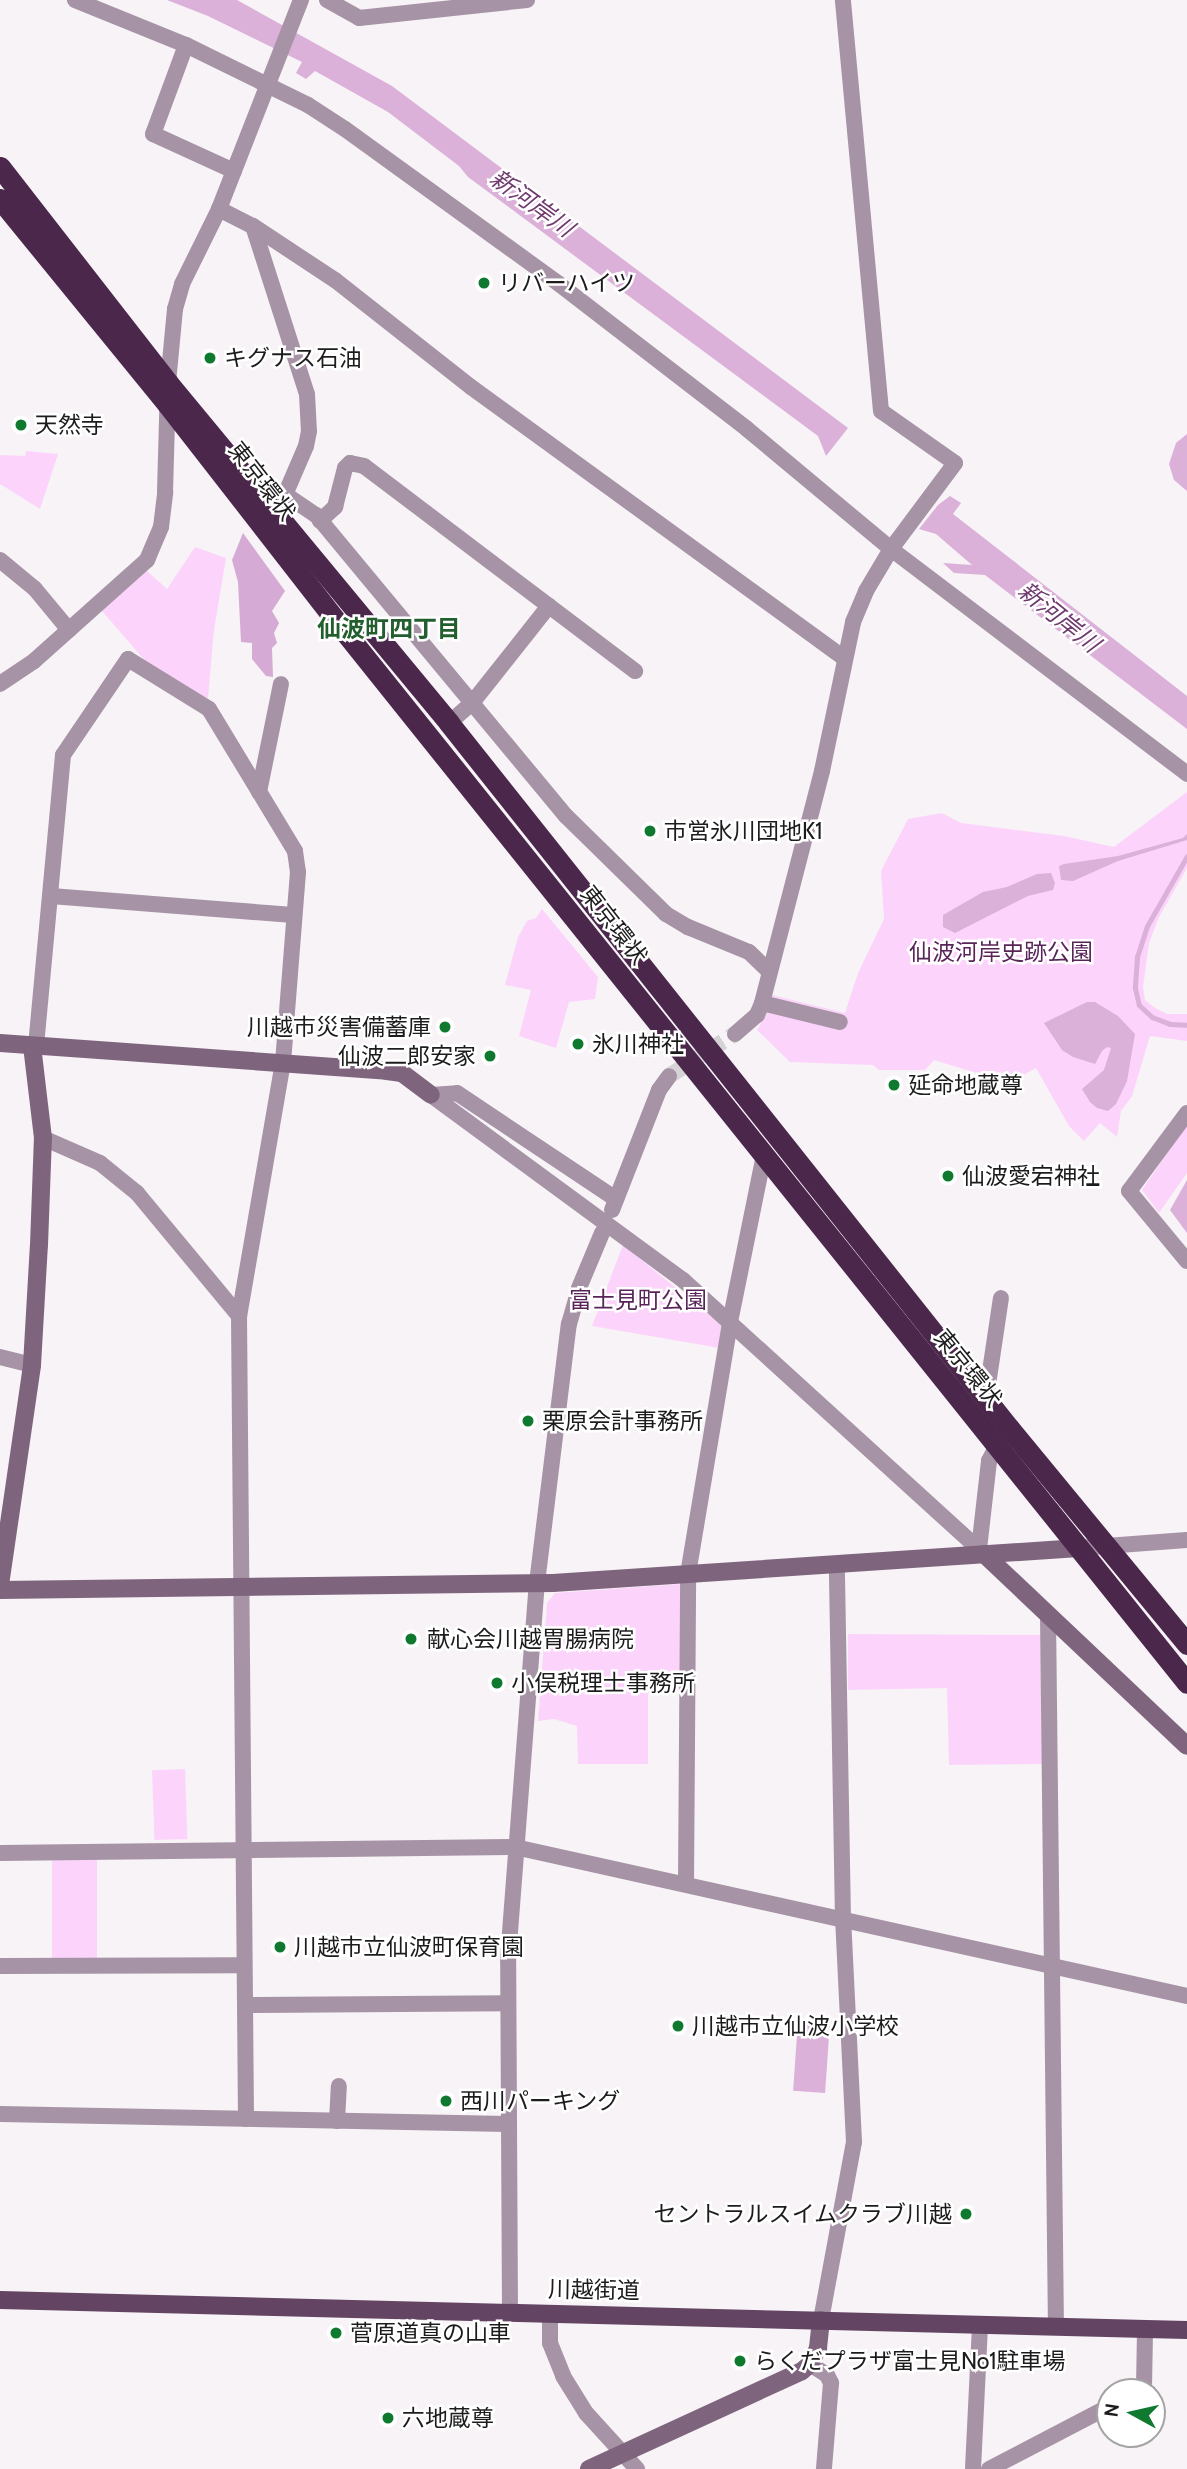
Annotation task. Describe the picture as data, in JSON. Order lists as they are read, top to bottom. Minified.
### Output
{"streets":{"highway":["東京環状"],"main road":["川越街道"]},"districts":["仙波町四丁目"],"water":["新河岸川"],"parks":["仙波河岸史跡公園","富士見町公園"],"places":["リバーハイツ","キグナス石油","天然寺","市営氷川団地K1","川越市災害備蓄庫","氷川神社","仙波二郎安家","延命地蔵尊","仙波愛宕神社","栗原会計事務所","献心会川越胃腸病院","小俣税理士事務所","川越市立仙波町保育園","川越市立仙波小学校","西川パーキング","セントラルスイムクラブ川越","菅原道真の山車","らくだプラザ富士見No1駐車場","六地蔵尊"],"north":"left"}
